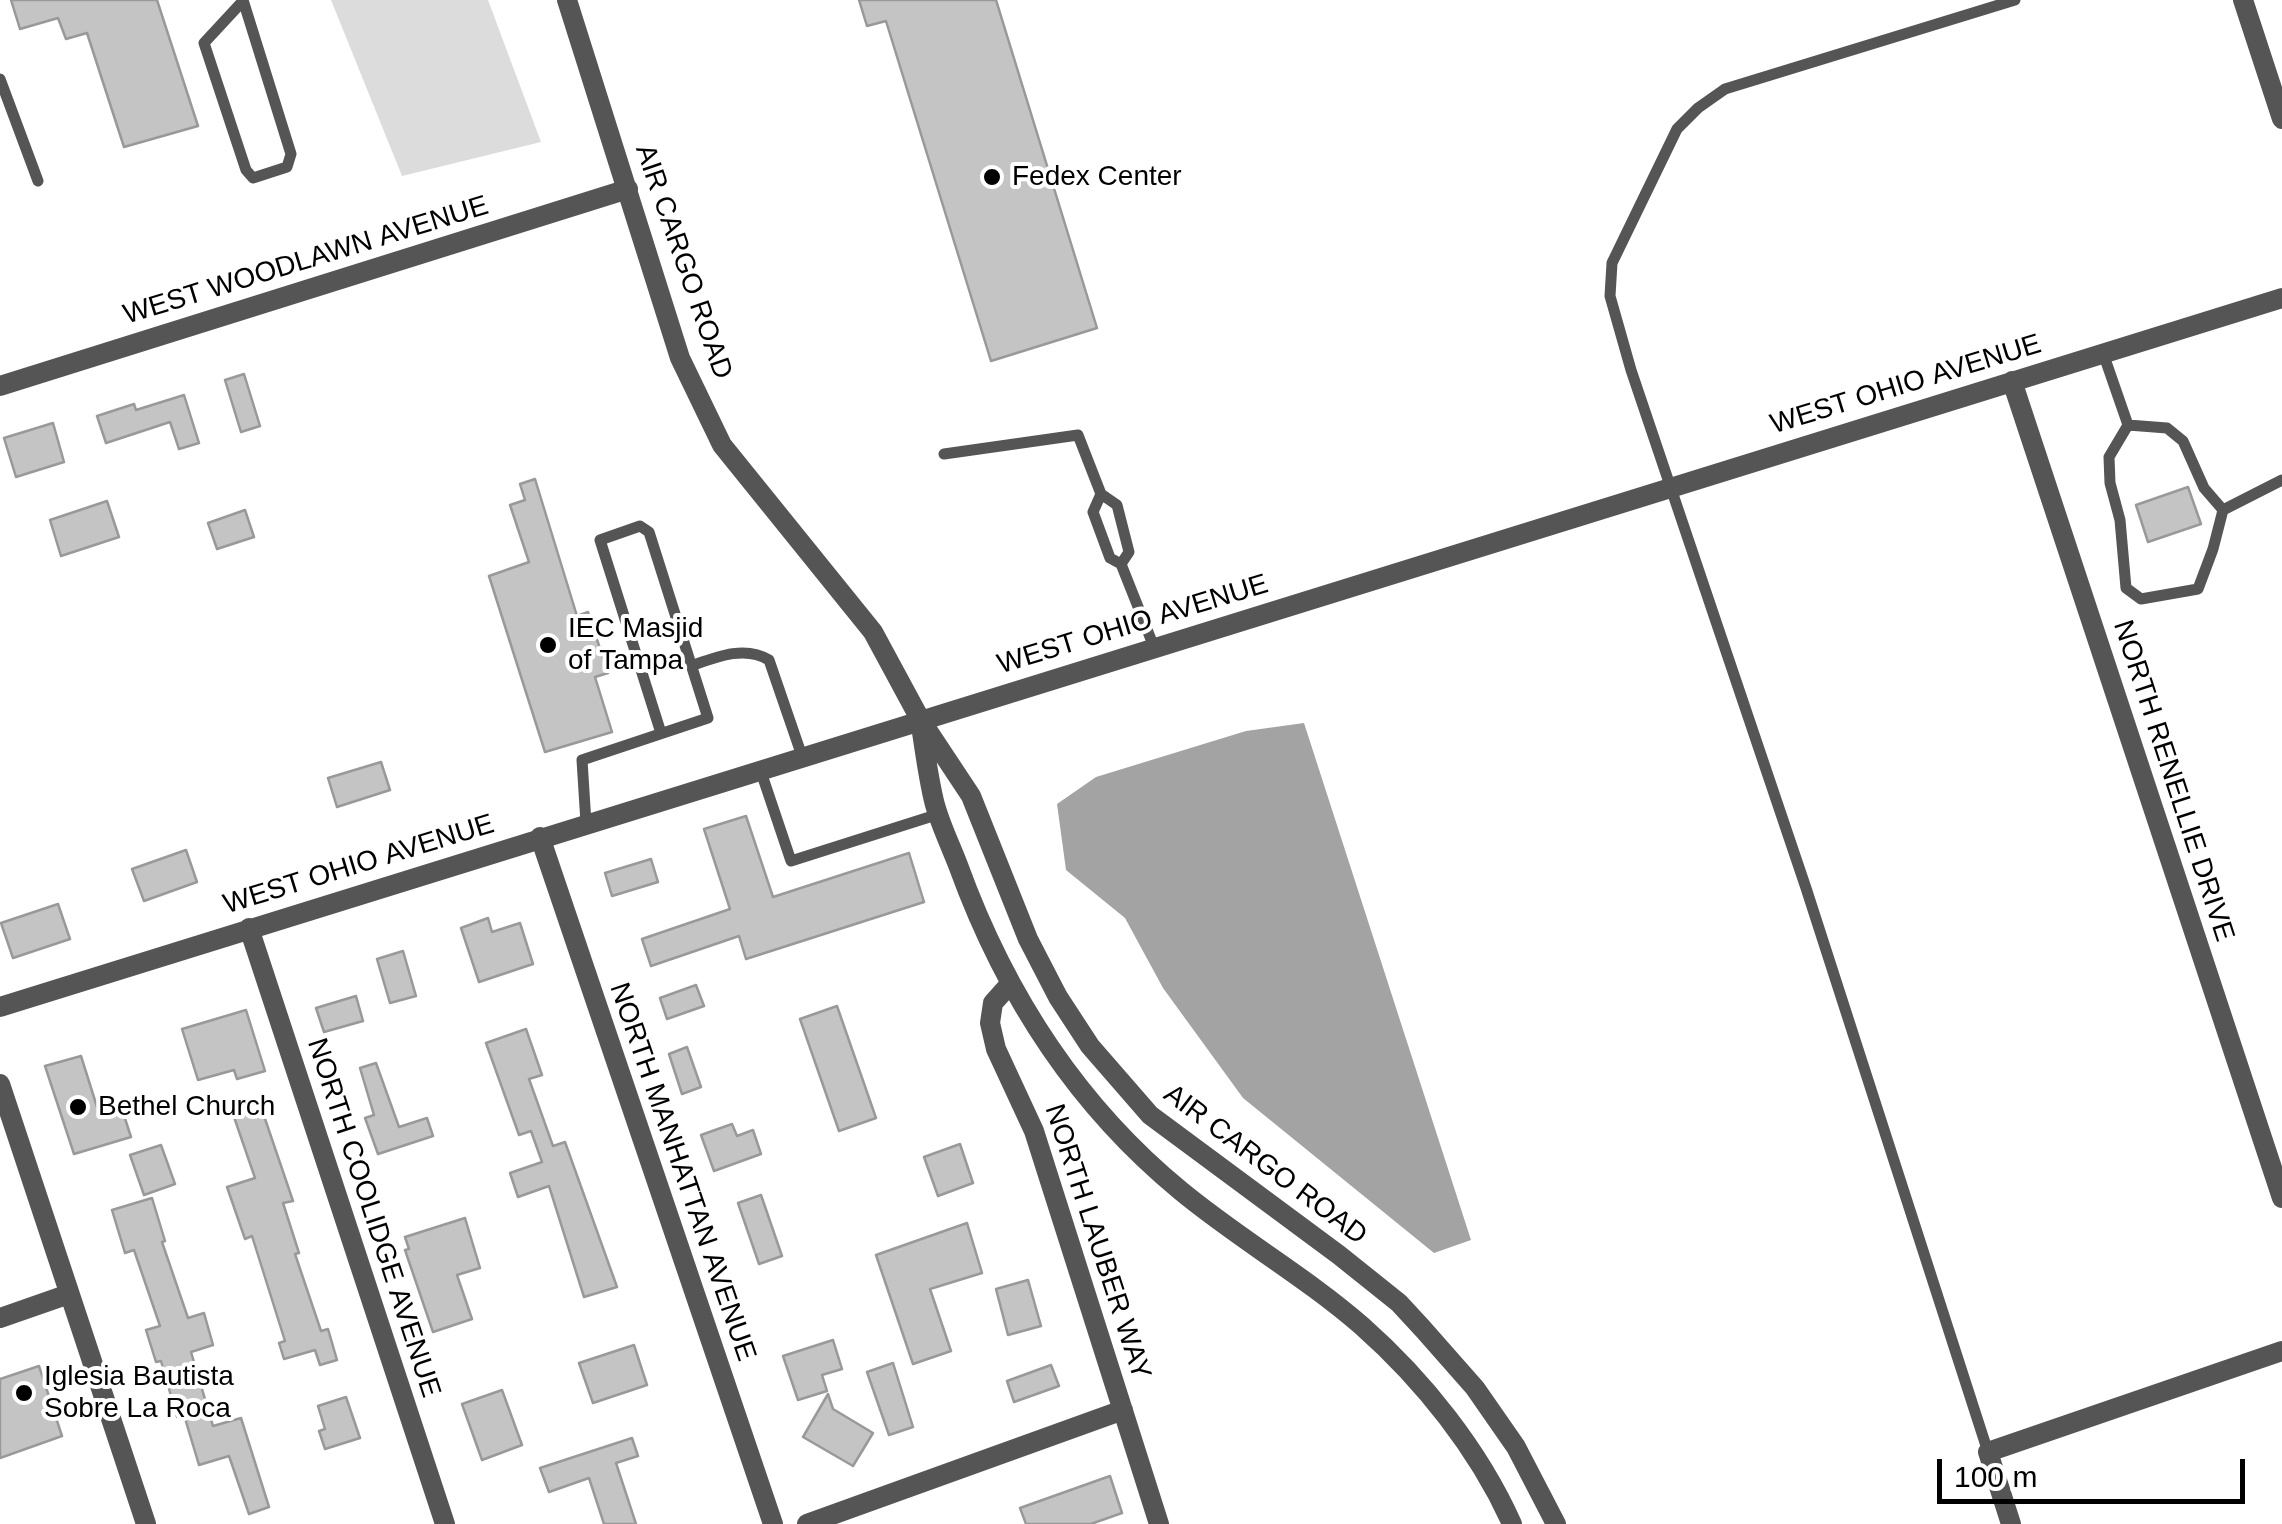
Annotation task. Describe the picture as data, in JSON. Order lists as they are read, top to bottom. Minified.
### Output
{"streets":{"street":["WEST WOODLAWN AVENUE","AIR CARGO ROAD","WEST OHIO AVENUE","NORTH RENELLIE DRIVE","NORTH MANHATTAN AVENUE","NORTH COOLIDGE AVENUE","NORTH LAUBER WAY"]},"crossings":[["WEST WOODLAWN AVENUE","AIR CARGO ROAD"],["AIR CARGO ROAD","WEST OHIO AVENUE"],["AIR CARGO ROAD","NORTH LAUBER WAY"],["WEST OHIO AVENUE","NORTH RENELLIE DRIVE"],["WEST OHIO AVENUE","NORTH MANHATTAN AVENUE"],["WEST OHIO AVENUE","NORTH COOLIDGE AVENUE"]],"places":["Fedex Center","IEC Masjid of Tampa","Bethel Church","Iglesia Bautista Sobre La Roca"],"scale_bar":"100 m"}
